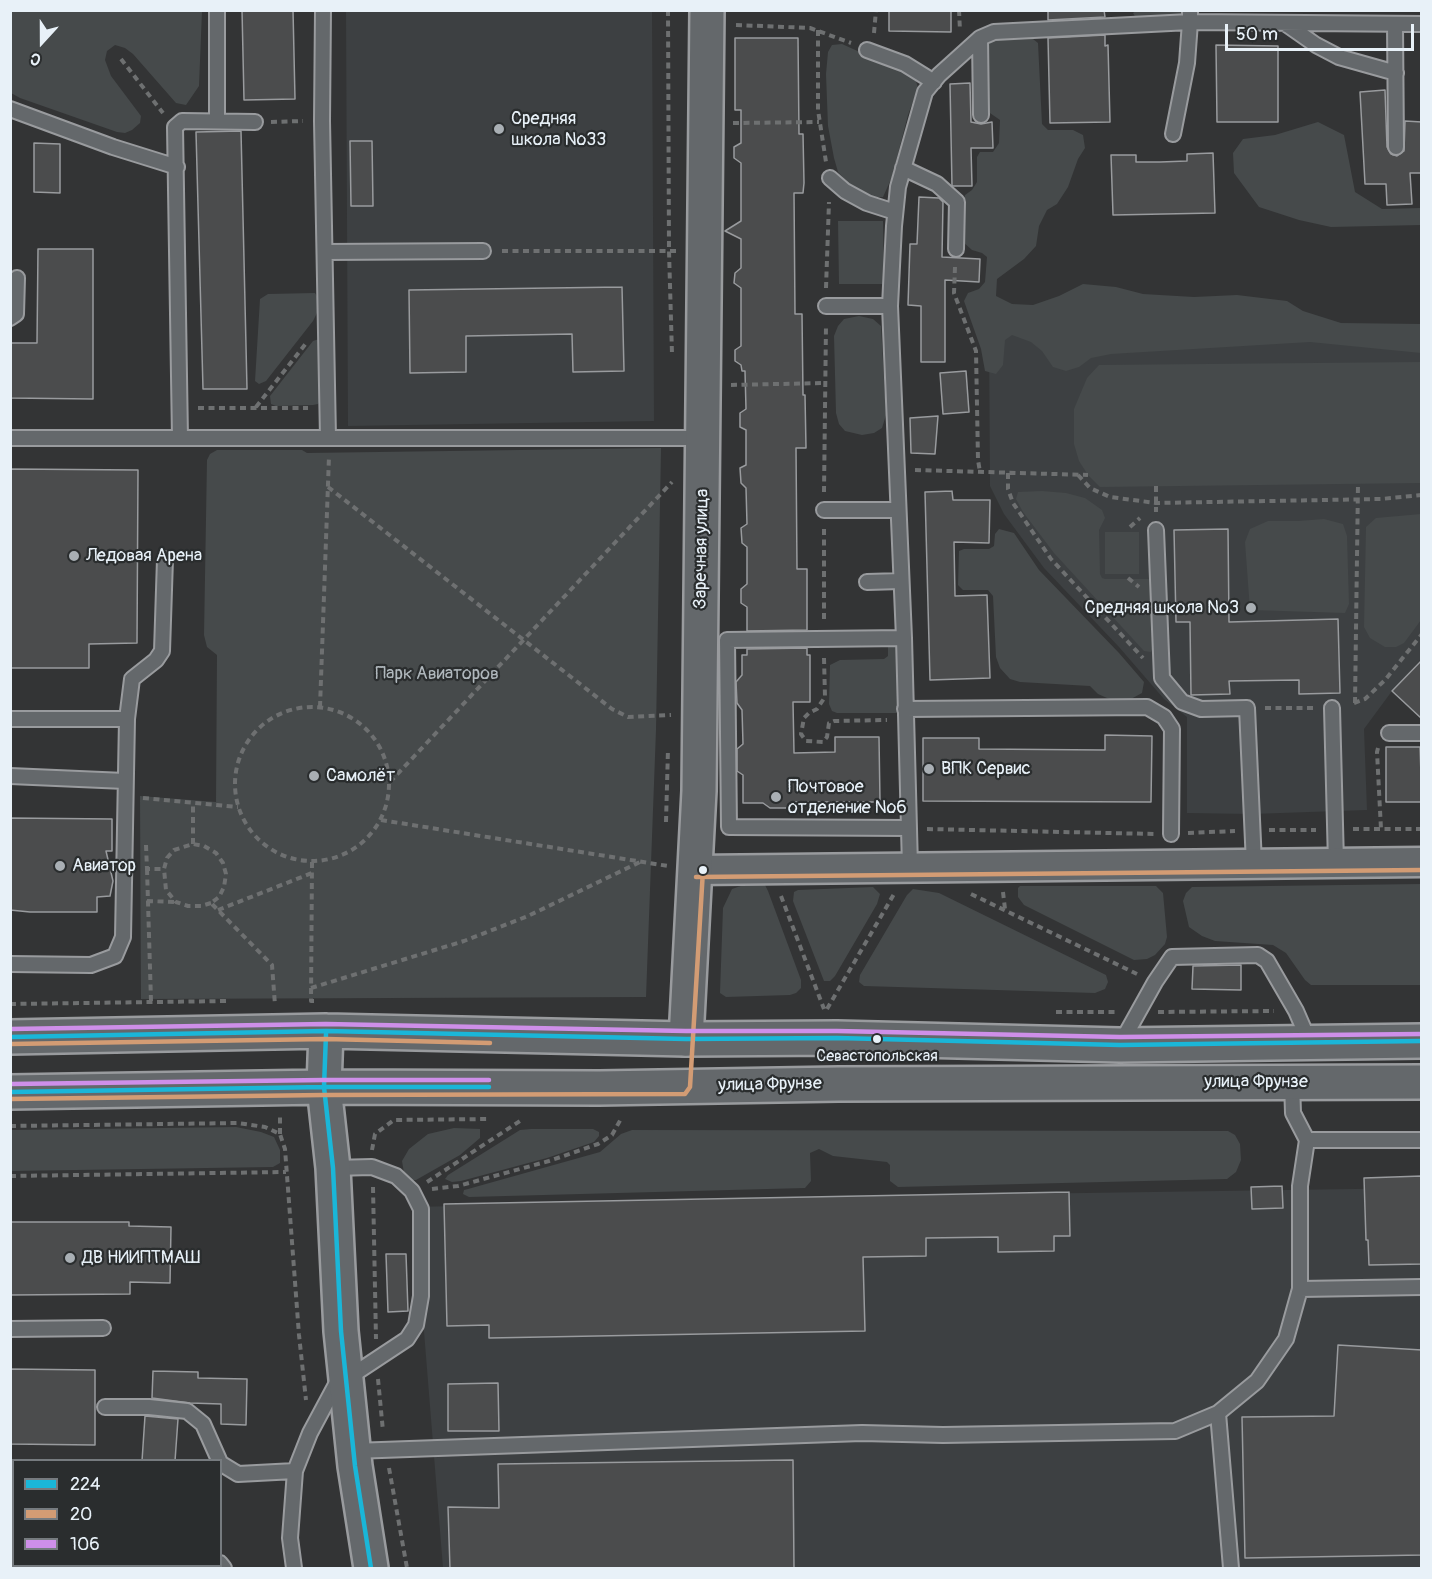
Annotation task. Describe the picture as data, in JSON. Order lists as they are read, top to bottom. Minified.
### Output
{"streets":{"main road":["Заречная улица","улица Фрунзе"]},"crossings":[["Заречная улица","улица Фрунзе"]],"parks":["Парк Авиаторов"],"places":["Средняя школа №33","Ледовая Арена","Средняя школа №3","ВПК Сервис","Самолёт","Почтовое отделение №6","Авиатор","Севастопольская","ДВ НИИПТМАШ"],"lines":["transit line 20","transit line 106","transit line 224"],"legend":["224","20","106"],"scale_bar":"50 m","north":"bottom"}
